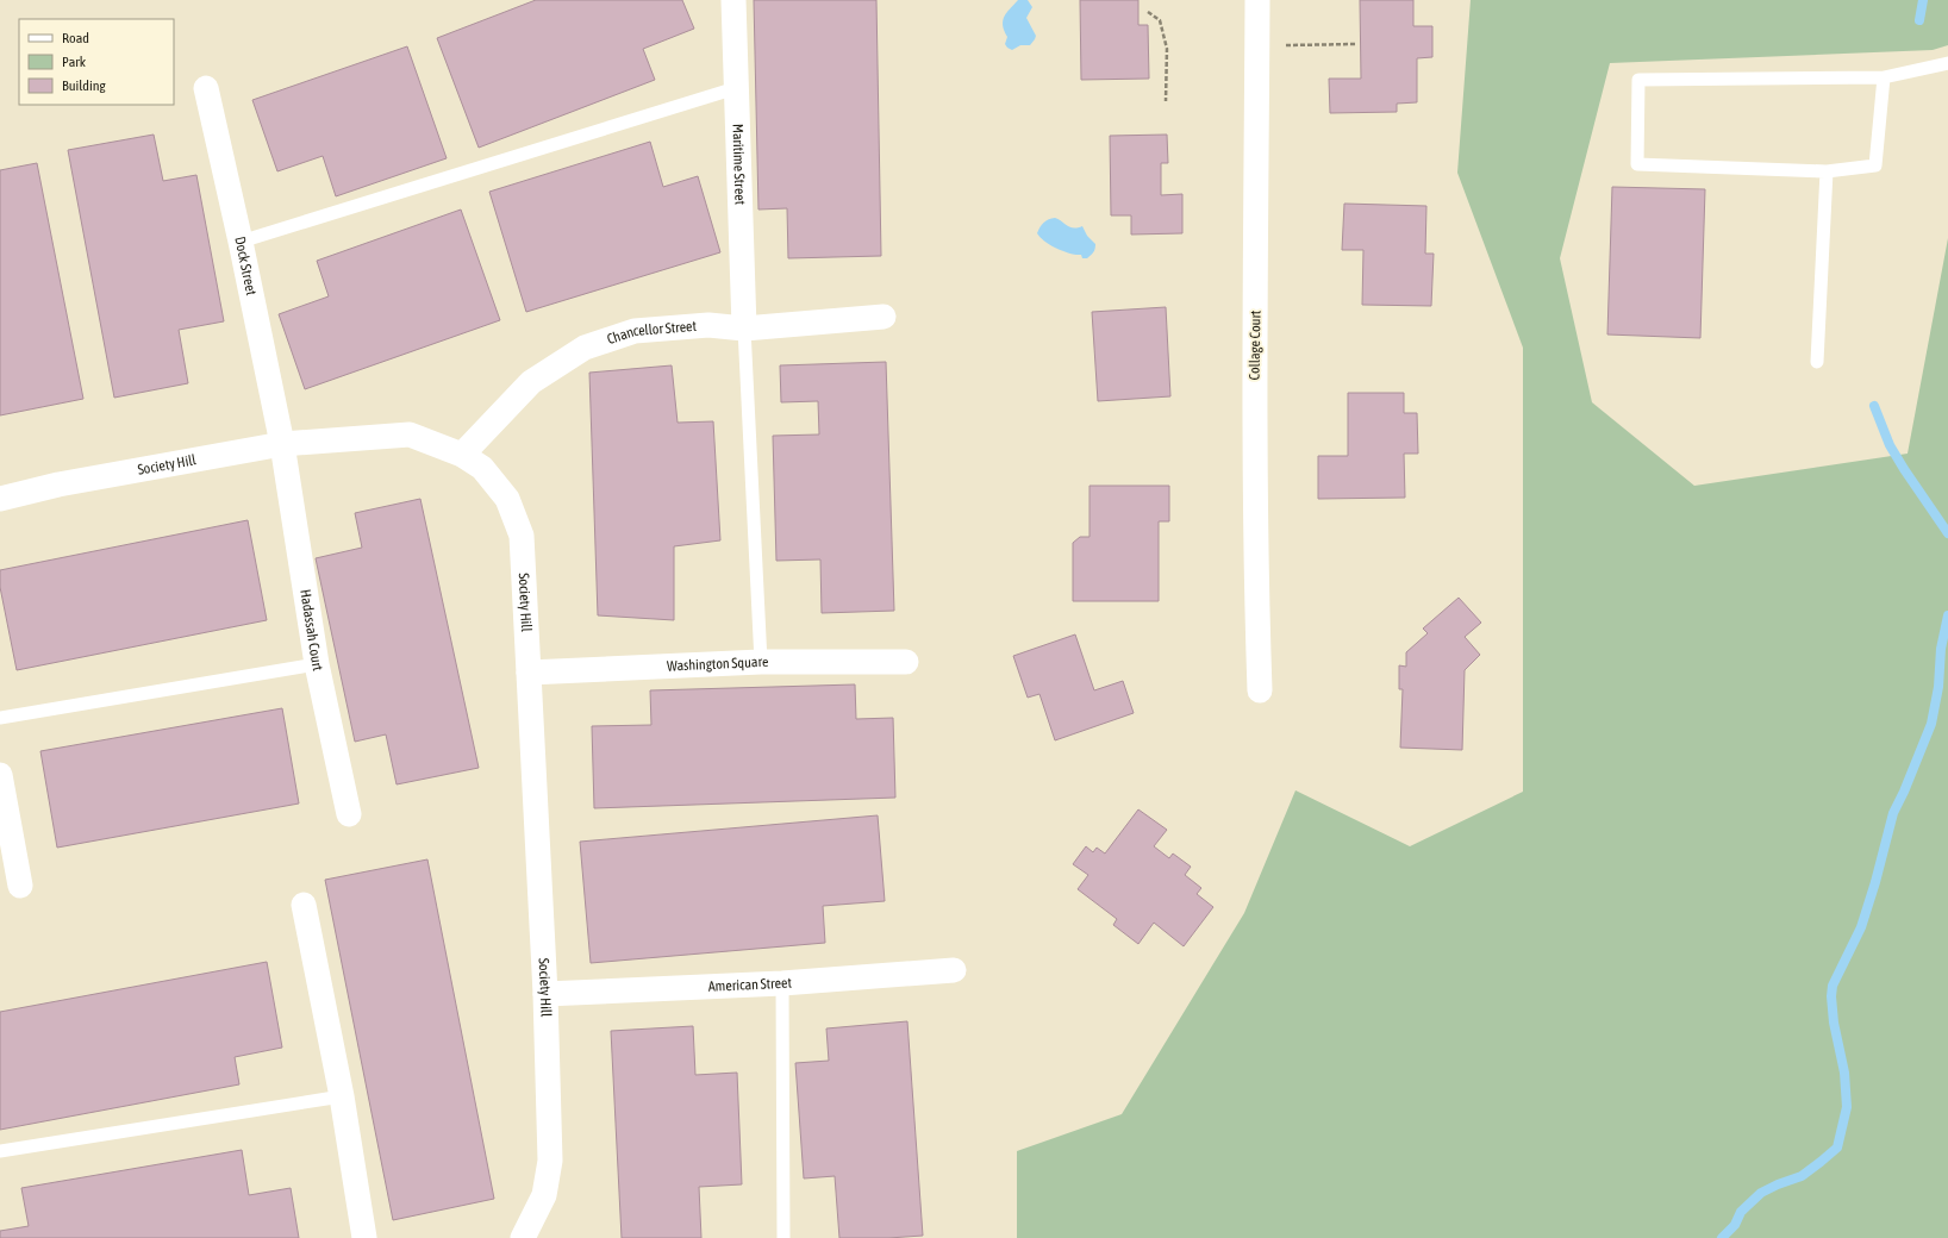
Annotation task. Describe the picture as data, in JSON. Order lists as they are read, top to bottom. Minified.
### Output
{"streets":{"street":["Maritime Street","Dock Street","Chancellor Street","Collage Court","Society Hill","Hadassah Court","Washington Square","American Street"]},"crossings":[["Maritime Street","Chancellor Street"],["Dock Street","Society Hill"],["Dock Street","Hadassah Court"],["Chancellor Street","Society Hill"],["Society Hill","Hadassah Court"],["Society Hill","Washington Square"],["Society Hill","American Street"]],"legend":["Road","Park","Building"]}
